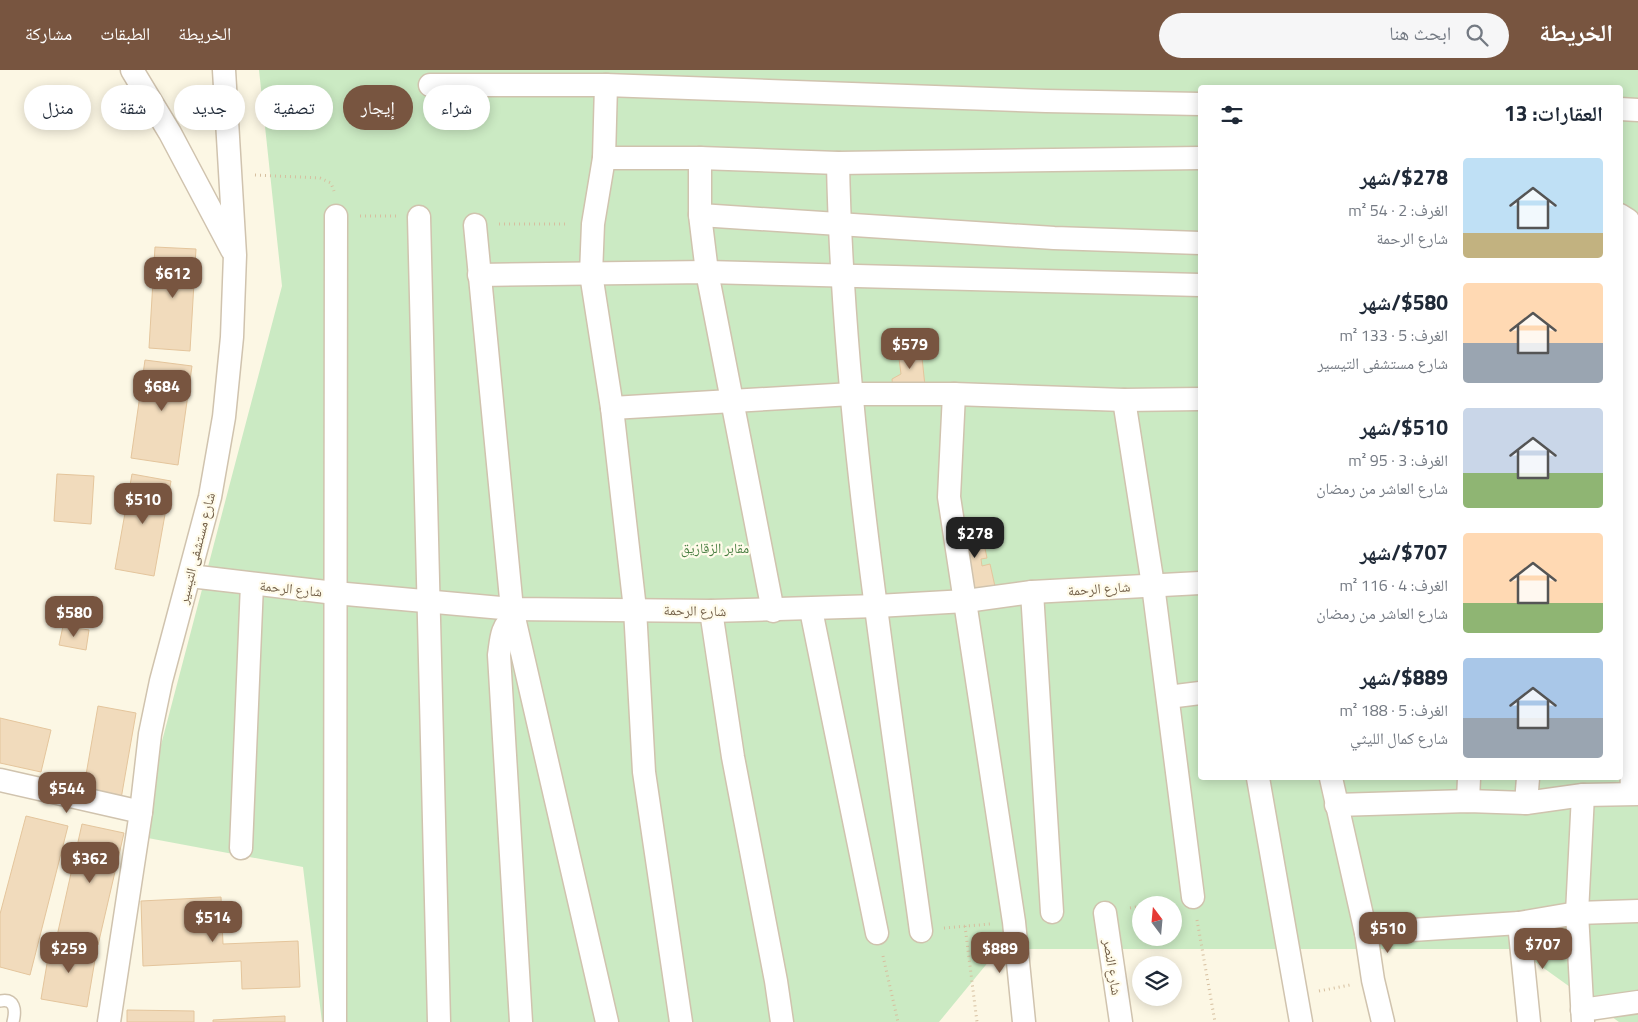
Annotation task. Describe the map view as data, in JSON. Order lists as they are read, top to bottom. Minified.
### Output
{"streets":{"street":["شارع مستشفى التيسير","شارع الرحمة","شارع النصر"]},"crossings":[["شارع مستشفى التيسير","شارع الرحمة"]],"parks":["مقابر الزقازيق"],"north":"top","page":{"header":"الخريطة","search":"ابحث هنا","nav":["الخريطة","الطبقات","مشاركة"],"chip":["شراء","إيجار","تصفية","جديد","شقة","منزل"],"heading":"العقارات: 13","list":[{"name":"$278/شهر","note":"الغرف: 2 · 54 m² · شارع الرحمة"},{"name":"$580/شهر","note":"الغرف: 5 · 133 m² · شارع مستشفى التيسير"},{"name":"$510/شهر","note":"الغرف: 3 · 95 m² · شارع العاشر من رمضان"},{"name":"$707/شهر","note":"الغرف: 4 · 116 m² · شارع العاشر من رمضان"},{"name":"$889/شهر","note":"الغرف: 5 · 188 m² · شارع كمال الليثي"}],"price":["$612","$579","$684","$510","$278","$580","$544","$362","$514","$510","$707","$259","$889"]}}
